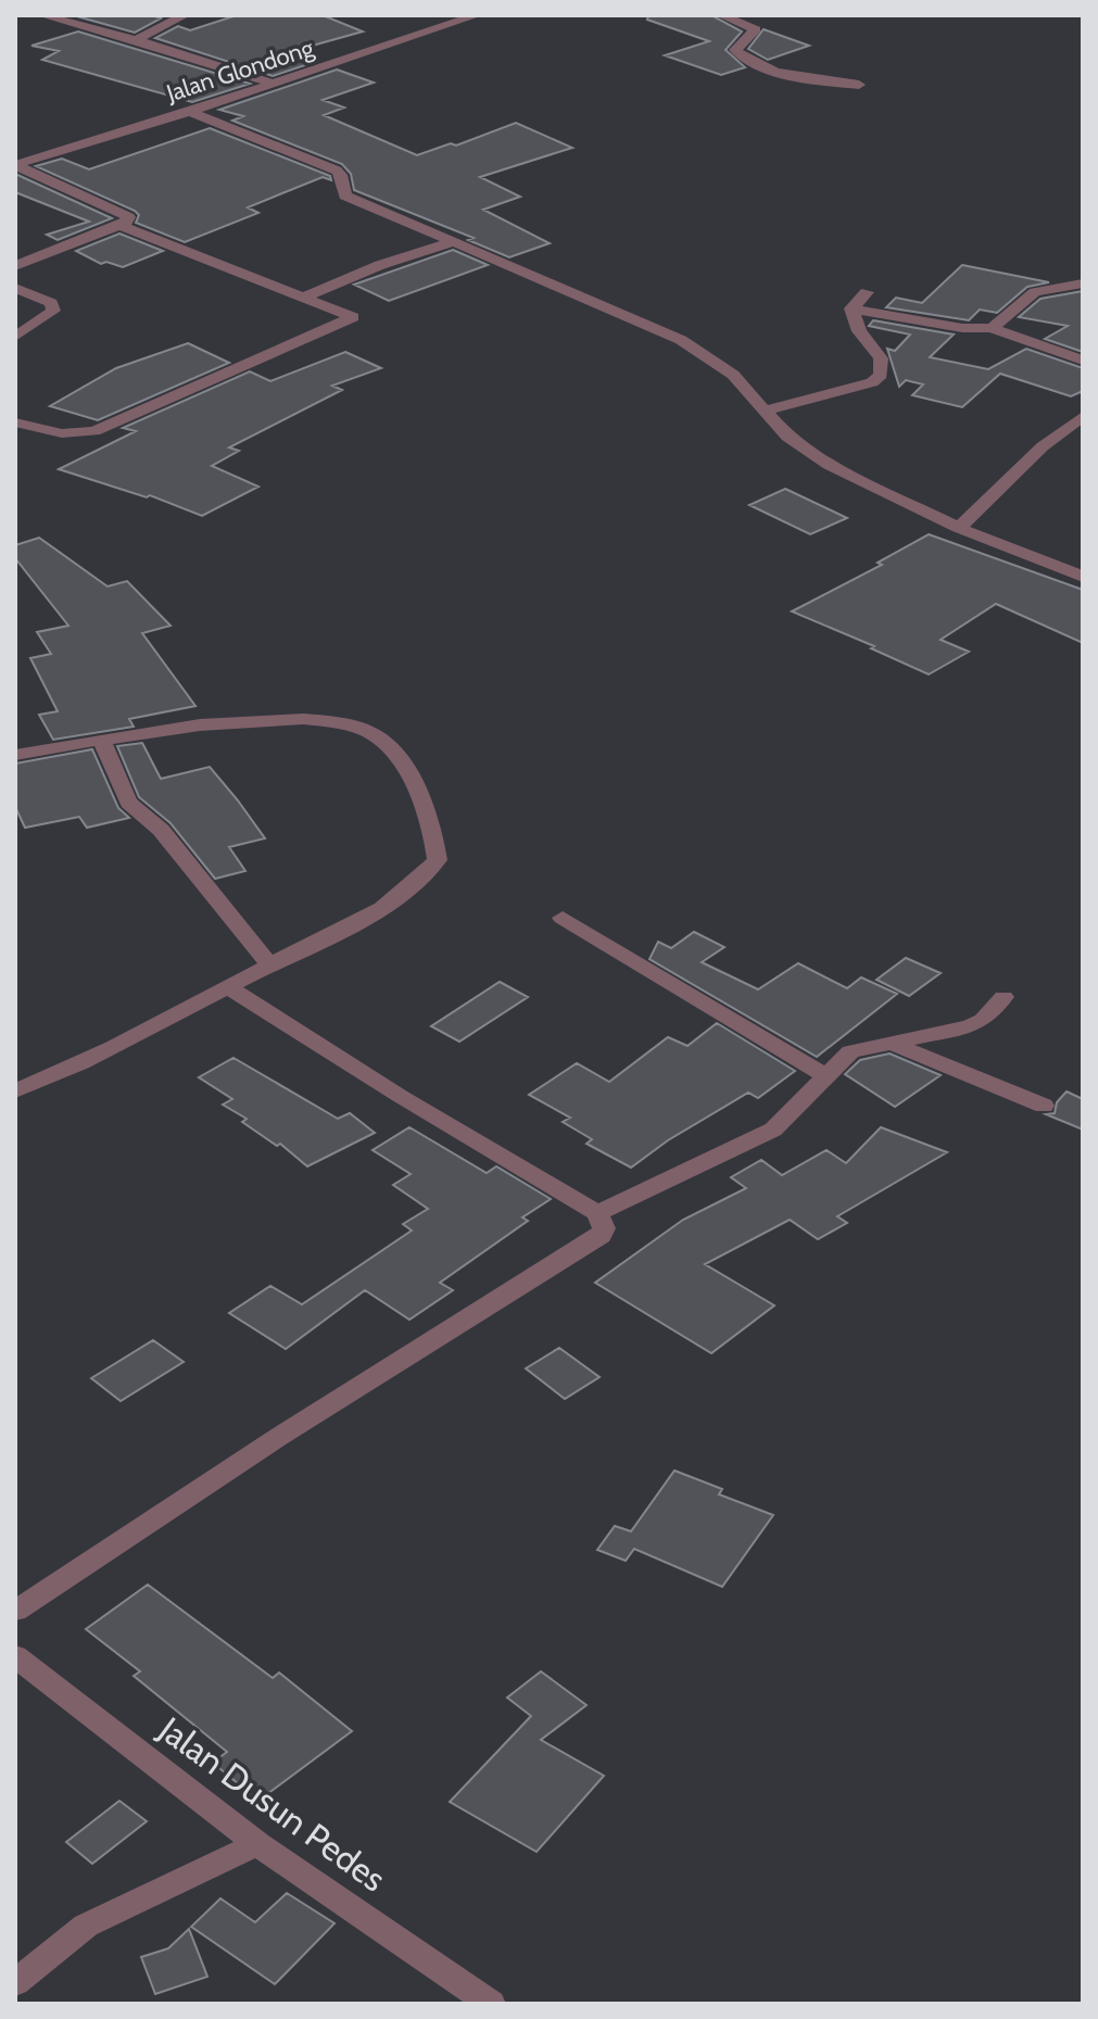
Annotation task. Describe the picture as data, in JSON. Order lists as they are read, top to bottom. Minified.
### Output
{"streets":{"street":["Jalan Glondong","Jalan Dusun Pedes"]}}
